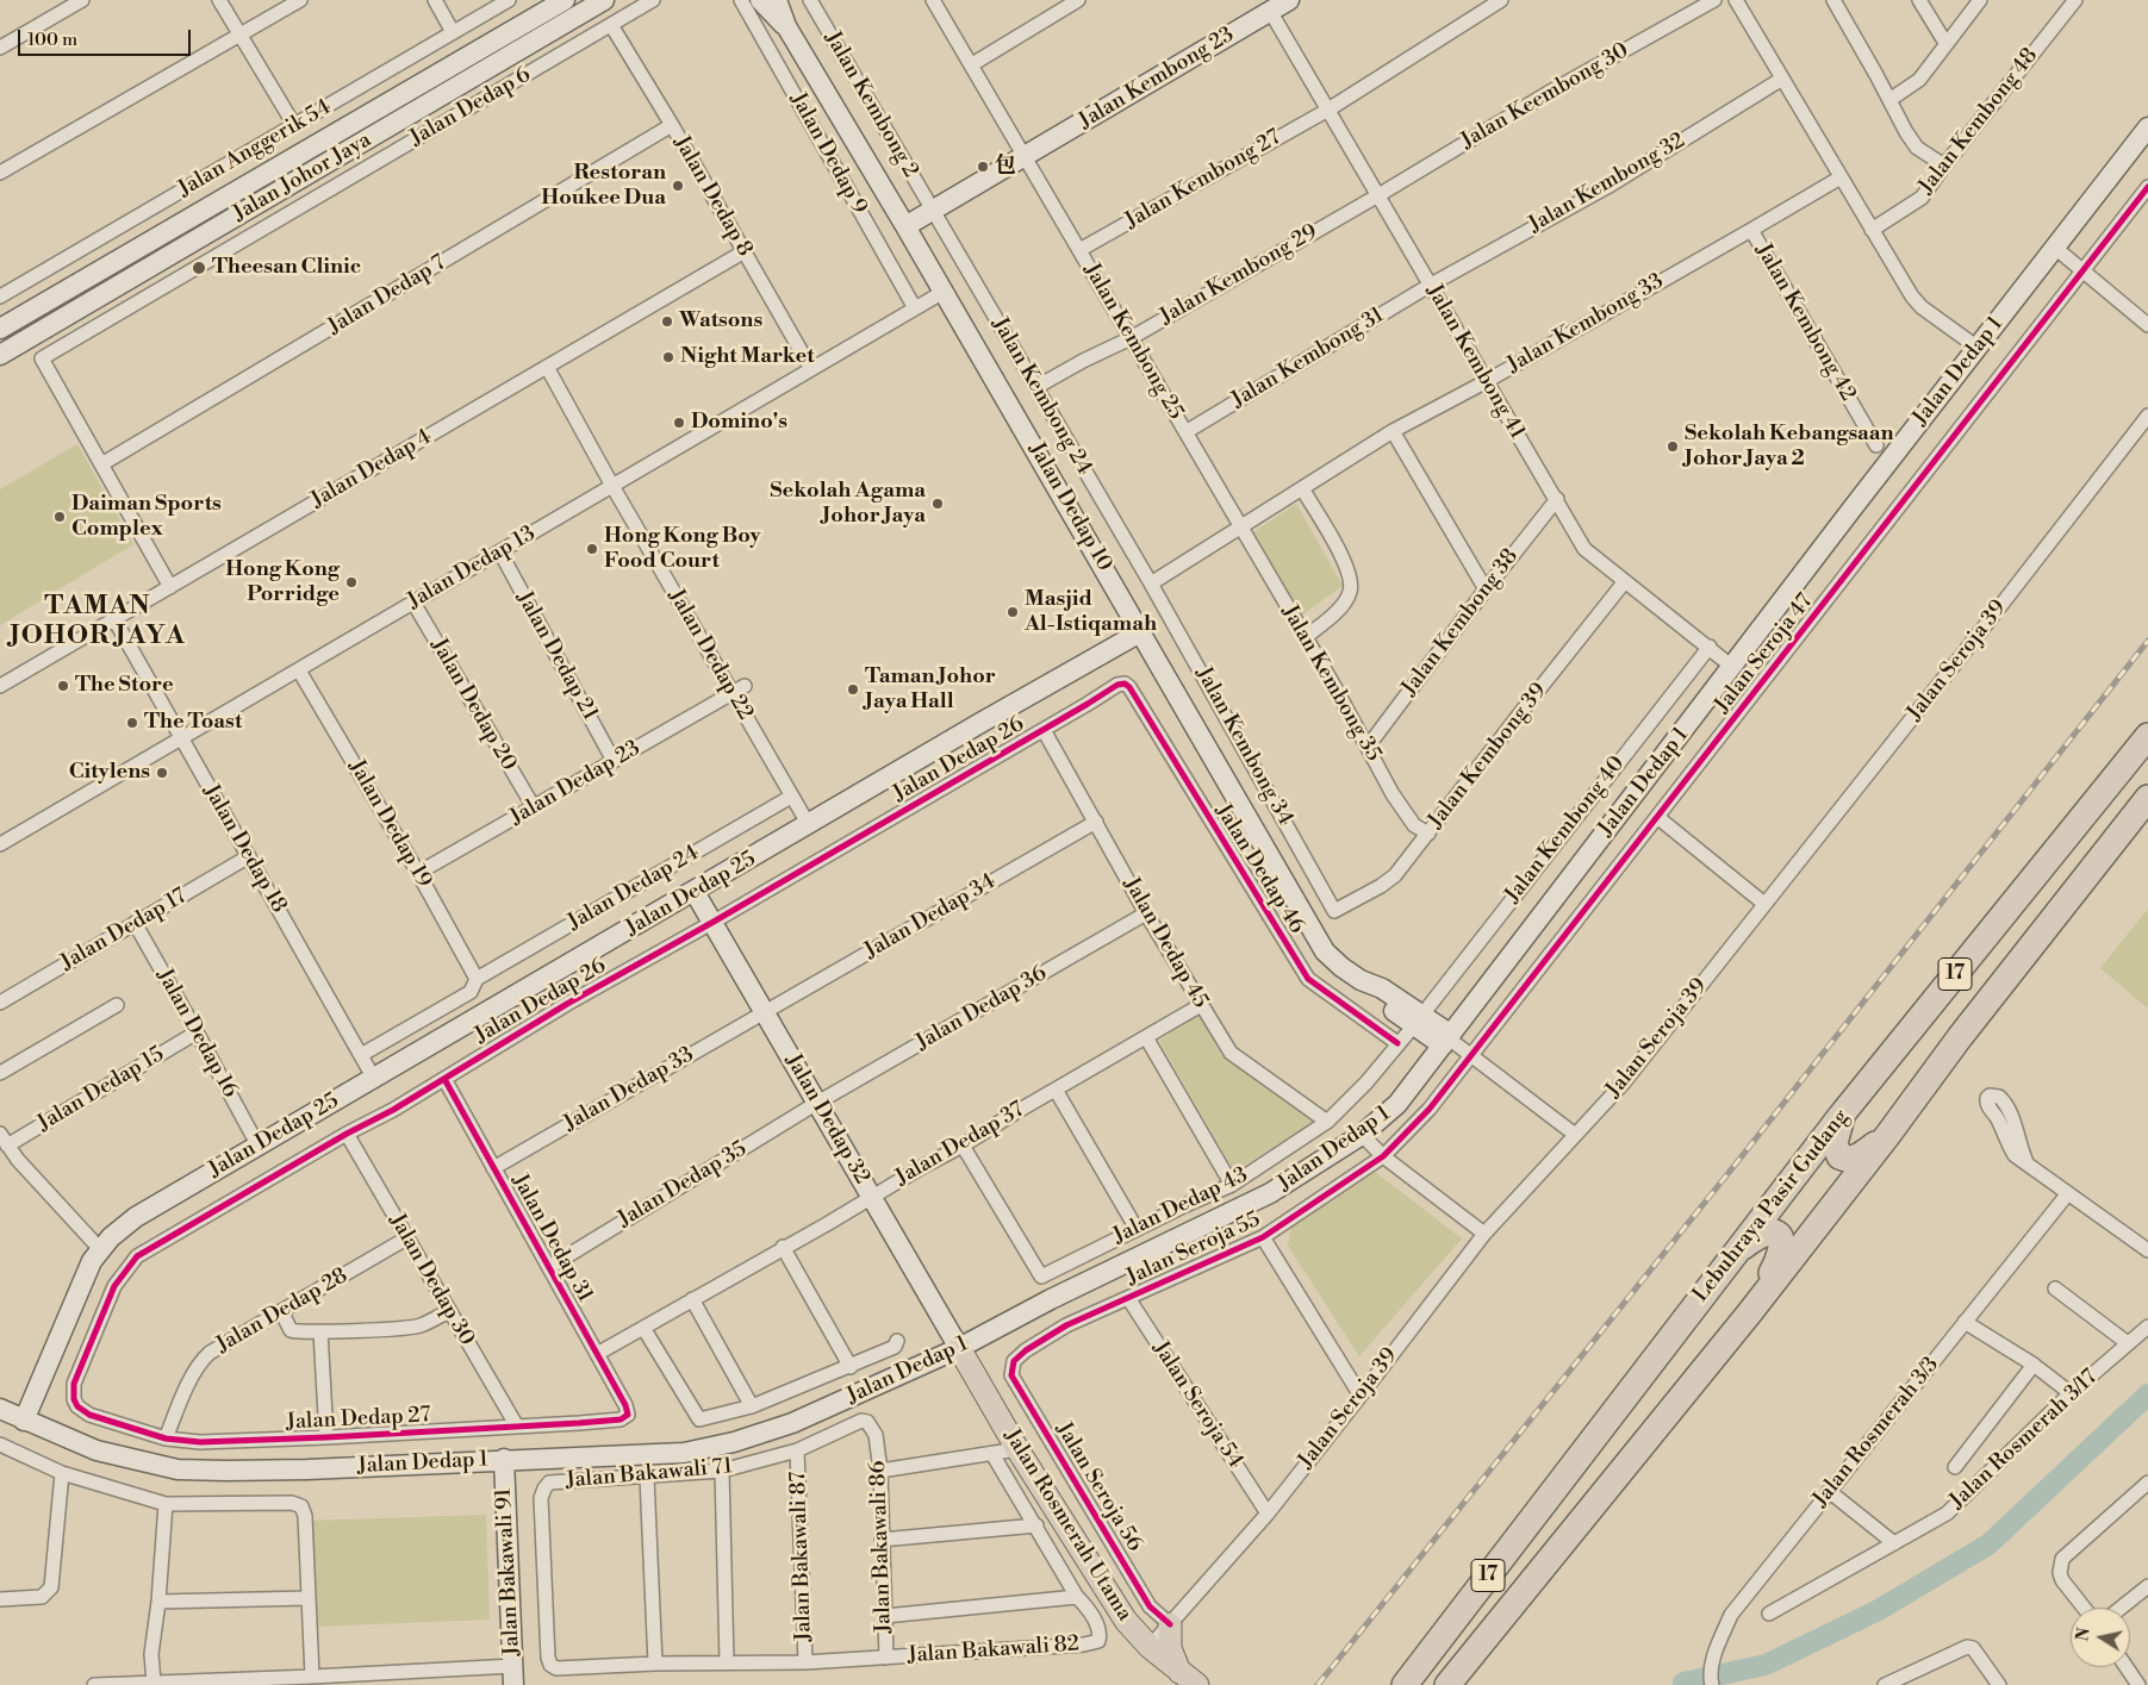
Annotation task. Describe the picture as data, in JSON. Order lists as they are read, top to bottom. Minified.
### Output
{"streets":{"highway":["17","Lebuhraya Pasir Gudang"],"main road":["Jalan Kembong 23","Jalan Johor Jaya","Jalan Dedap 1","Jalan Dedap 10","Jalan Dedap 25","Jalan Dedap 32","Jalan Rosmerah Utama","Jalan Bakawali 91"],"street":["Jalan Keembong 30","Jalan Kembong 2","Jalan Dedap 6","Jalan Kembong 48","Jalan Anggerik 54","Jalan Dedap 9","Jalan Kembong 27","Jalan Kembong 32","Jalan Dedap 8","Jalan Kembong 29","Jalan Dedap 7","Jalan Kembong 42","Jalan Kembong 33","Jalan Kembong 25","Jalan Kembong 31","Jalan Kembong 41","Jalan Kembong 24","Jalan Dedap 4","Jalan Dedap 13","Jalan Kembong 38","Jalan Seroja 47","Jalan Dedap 22","Jalan Dedap 21","Jalan Seroja 39","Jalan Kembong 35","Jalan Dedap 20","Jalan Kembong 34","Jalan Kembong 39","Jalan Dedap 26","Jalan Dedap 23","Jalan Dedap 19","Jalan Kembong 40","Jalan Dedap 18","Jalan Dedap 46","Jalan Dedap 24","Jalan Dedap 34","Jalan Dedap 17","Jalan Dedap 45","Jalan Dedap 36","Jalan Dedap 16","Jalan Dedap 15","Jalan Dedap 33","Jalan Dedap 37","Jalan Dedap 35","Jalan Dedap 43","Jalan Dedap 31","Jalan Seroja 55","Jalan Dedap 30","Jalan Dedap 28","Jalan Seroja 54","Jalan Dedap 27","Jalan Rosmerah 3/3","Jalan Rosmerah 3/17","Jalan Bakawali 71","Jalan Seroja 56","Jalan Bakawali 86","Jalan Bakawali 87","Jalan Bakawali 82"]},"crossings":[["Jalan Kembong 23","Jalan Kembong 2"],["Jalan Kembong 23","Jalan Kembong 25"],["Jalan Kembong 23","Jalan Kembong 41"],["Jalan Kembong 23","Jalan Kembong 24"],["Jalan Kembong 23","Jalan Dedap 10"],["Jalan Keembong 30","Jalan Kembong 29"],["Jalan Keembong 30","Jalan Kembong 41"],["Jalan Kembong 2","Jalan Kembong 24"],["Jalan Dedap 6","Jalan Dedap 8"],["Jalan Dedap 6","Jalan Dedap 7"],["Jalan Dedap 9","Jalan Dedap 13"],["Jalan Kembong 27","Jalan Kembong 25"],["Jalan Kembong 27","Jalan Kembong 41"],["Jalan Kembong 32","Jalan Kembong 31"],["Jalan Kembong 32","Jalan Kembong 41"],["Jalan Dedap 8","Jalan Dedap 7"],["Jalan Dedap 8","Jalan Dedap 4"],["Jalan Dedap 8","Jalan Dedap 13"],["Jalan Kembong 29","Jalan Kembong 25"],["Jalan Kembong 29","Jalan Kembong 41"],["Jalan Kembong 29","Jalan Kembong 24"],["Jalan Kembong 42","Jalan Kembong 33"],["Jalan Kembong 33","Jalan Kembong 25"],["Jalan Kembong 33","Jalan Kembong 41"],["Jalan Kembong 33","Jalan Kembong 24"],["Jalan Kembong 33","Jalan Kembong 35"],["Jalan Kembong 33","Jalan Kembong 34"],["Jalan Kembong 25","Jalan Kembong 31"],["Jalan Kembong 25","Jalan Kembong 35"],["Jalan Kembong 31","Jalan Kembong 41"],["Jalan Kembong 41","Jalan Dedap 1"],["Jalan Kembong 41","Jalan Kembong 38"],["Jalan Kembong 41","Jalan Kembong 39"],["Jalan Kembong 41","Jalan Kembong 40"],["Jalan Dedap 1","Jalan Dedap 10"],["Jalan Dedap 1","Jalan Dedap 25"],["Jalan Dedap 1","Jalan Dedap 32"],["Jalan Dedap 1","Jalan Rosmerah Utama"],["Jalan Dedap 1","Jalan Bakawali 91"],["Jalan Kembong 24","Jalan Kembong 34"],["Jalan Dedap 4","Jalan Dedap 22"],["Jalan Dedap 4","Jalan Dedap 18"],["Jalan Dedap 10","Jalan Dedap 13"],["Jalan Dedap 10","Jalan Kembong 40"],["Jalan Dedap 10","Jalan Dedap 25"],["Jalan Dedap 10","Jalan Dedap 43"],["Jalan Dedap 13","Jalan Dedap 22"],["Jalan Dedap 13","Jalan Dedap 21"],["Jalan Dedap 13","Jalan Dedap 20"],["Jalan Dedap 13","Jalan Dedap 19"],["Jalan Dedap 13","Jalan Dedap 18"],["Jalan Kembong 38","Jalan Kembong 35"],["Jalan Seroja 47","Jalan Seroja 55"],["Jalan Dedap 22","Jalan Dedap 23"],["Jalan Dedap 22","Jalan Dedap 24"],["Jalan Dedap 22","Jalan Dedap 25"],["Jalan Dedap 21","Jalan Dedap 23"],["Jalan Seroja 39","Jalan Seroja 54"],["Jalan Seroja 39","Jalan Seroja 56"],["Jalan Seroja 39","Jalan Rosmerah Utama"],["Jalan Kembong 35","Jalan Kembong 39"],["Jalan Dedap 20","Jalan Dedap 23"],["Jalan Kembong 34","Jalan Kembong 39"],["Jalan Dedap 26","Jalan Dedap 46"],["Jalan Dedap 26","Jalan Dedap 45"],["Jalan Dedap 26","Jalan Dedap 32"],["Jalan Dedap 26","Jalan Dedap 31"],["Jalan Dedap 26","Jalan Dedap 30"],["Jalan Dedap 26","Jalan Dedap 27"],["Jalan Dedap 23","Jalan Dedap 19"],["Jalan Dedap 19","Jalan Dedap 24"],["Jalan Kembong 40","Jalan Dedap 43"],["Jalan Dedap 18","Jalan Dedap 24"],["Jalan Dedap 18","Jalan Dedap 25"],["Jalan Dedap 18","Jalan Dedap 17"],["Jalan Dedap 46","Jalan Dedap 43"],["Jalan Dedap 25","Jalan Dedap 16"],["Jalan Dedap 25","Jalan Dedap 32"],["Jalan Dedap 34","Jalan Dedap 45"],["Jalan Dedap 34","Jalan Dedap 33"],["Jalan Dedap 34","Jalan Dedap 32"],["Jalan Dedap 17","Jalan Dedap 16"],["Jalan Dedap 45","Jalan Dedap 36"],["Jalan Dedap 45","Jalan Dedap 37"],["Jalan Dedap 45","Jalan Dedap 43"],["Jalan Dedap 36","Jalan Dedap 32"],["Jalan Dedap 36","Jalan Dedap 35"],["Jalan Dedap 16","Jalan Dedap 15"],["Jalan Dedap 33","Jalan Dedap 32"],["Jalan Dedap 33","Jalan Dedap 31"],["Jalan Dedap 32","Jalan Dedap 37"],["Jalan Dedap 32","Jalan Dedap 35"],["Jalan Dedap 32","Jalan Rosmerah Utama"],["Jalan Dedap 37","Jalan Dedap 43"],["Jalan Dedap 37","Jalan Dedap 31"],["Jalan Dedap 35","Jalan Dedap 31"],["Jalan Dedap 31","Jalan Dedap 27"],["Jalan Seroja 55","Jalan Seroja 54"],["Jalan Seroja 55","Jalan Seroja 56"],["Jalan Dedap 30","Jalan Dedap 28"],["Jalan Dedap 30","Jalan Dedap 27"],["Jalan Dedap 28","Jalan Dedap 27"],["Jalan Bakawali 71","Jalan Bakawali 86"],["Jalan Bakawali 71","Jalan Bakawali 87"],["Jalan Bakawali 86","Jalan Bakawali 82"]],"districts":["TAMAN JOHOR JAYA"],"places":["包","Restoran Houkee Dua","Theesan Clinic","Watsons","Night Market","Domino's","Sekolah Kebangsaan Johor Jaya 2","Sekolah Agama Johor Jaya","Daiman Sports Complex","Hong Kong Boy Food Court","Hong Kong Porridge","Masjid Al-Istiqamah","The Store","Taman Johor Jaya Hall","The Toast","Citylens"],"scale_bar":"100 m","north":"left"}
